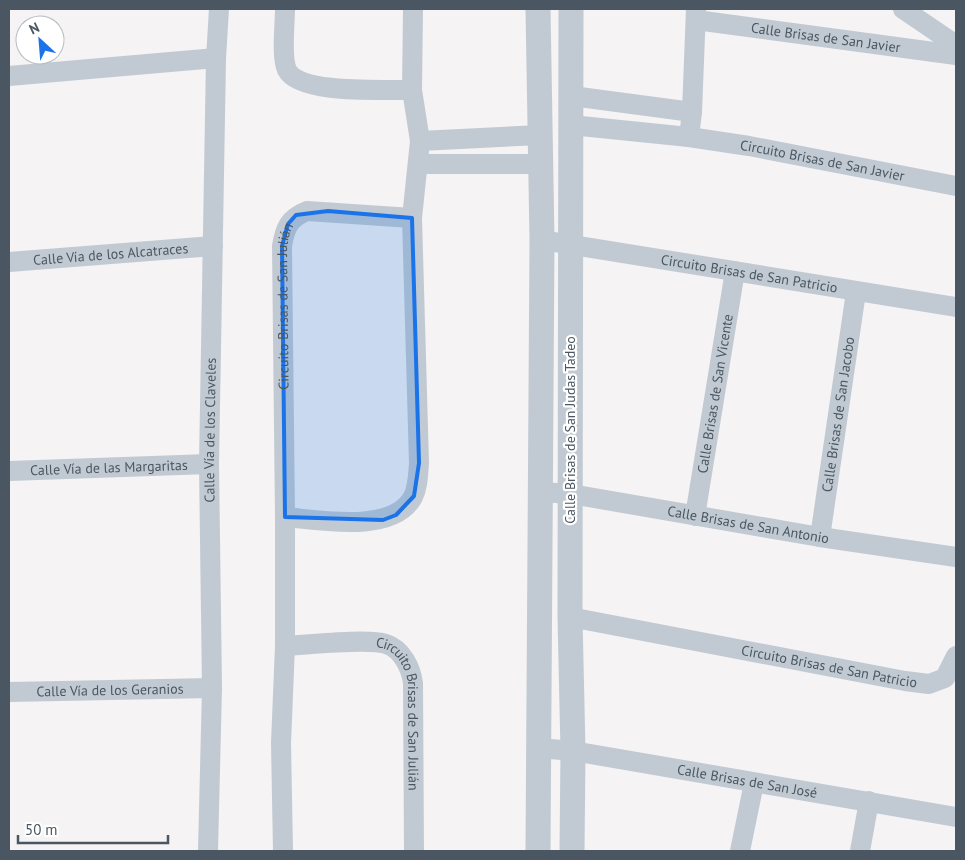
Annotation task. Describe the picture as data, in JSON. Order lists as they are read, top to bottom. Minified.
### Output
{"streets":{"street":["Calle Brisas de San Javier","Circuito Brisas de San Javier","Calle Vía de los Alcatraces","Circuito Brisas de San Patricio","Circuito Brisas de San Julián","Calle Brisas de San Vicente","Calle Brisas de San Jacobo","Calle Vía de los Claveles","Calle Brisas de San Judas Tadeo","Calle Vía de las Margaritas","Calle Brisas de San Antonio","Calle Vía de los Geranios","Calle Brisas de San José"]},"crossings":[["Circuito Brisas de San Javier","Calle Brisas de San Judas Tadeo"],["Calle Vía de los Alcatraces","Calle Vía de los Claveles"],["Circuito Brisas de San Patricio","Calle Brisas de San Vicente"],["Circuito Brisas de San Patricio","Calle Brisas de San Jacobo"],["Circuito Brisas de San Patricio","Calle Brisas de San Judas Tadeo"],["Calle Brisas de San Vicente","Calle Brisas de San Antonio"],["Calle Brisas de San Jacobo","Calle Brisas de San Antonio"],["Calle Vía de los Claveles","Calle Vía de las Margaritas"],["Calle Vía de los Claveles","Calle Vía de los Geranios"],["Calle Brisas de San Judas Tadeo","Calle Brisas de San Antonio"],["Calle Brisas de San Judas Tadeo","Calle Brisas de San José"]],"scale_bar":"50 m","north":"top left"}
